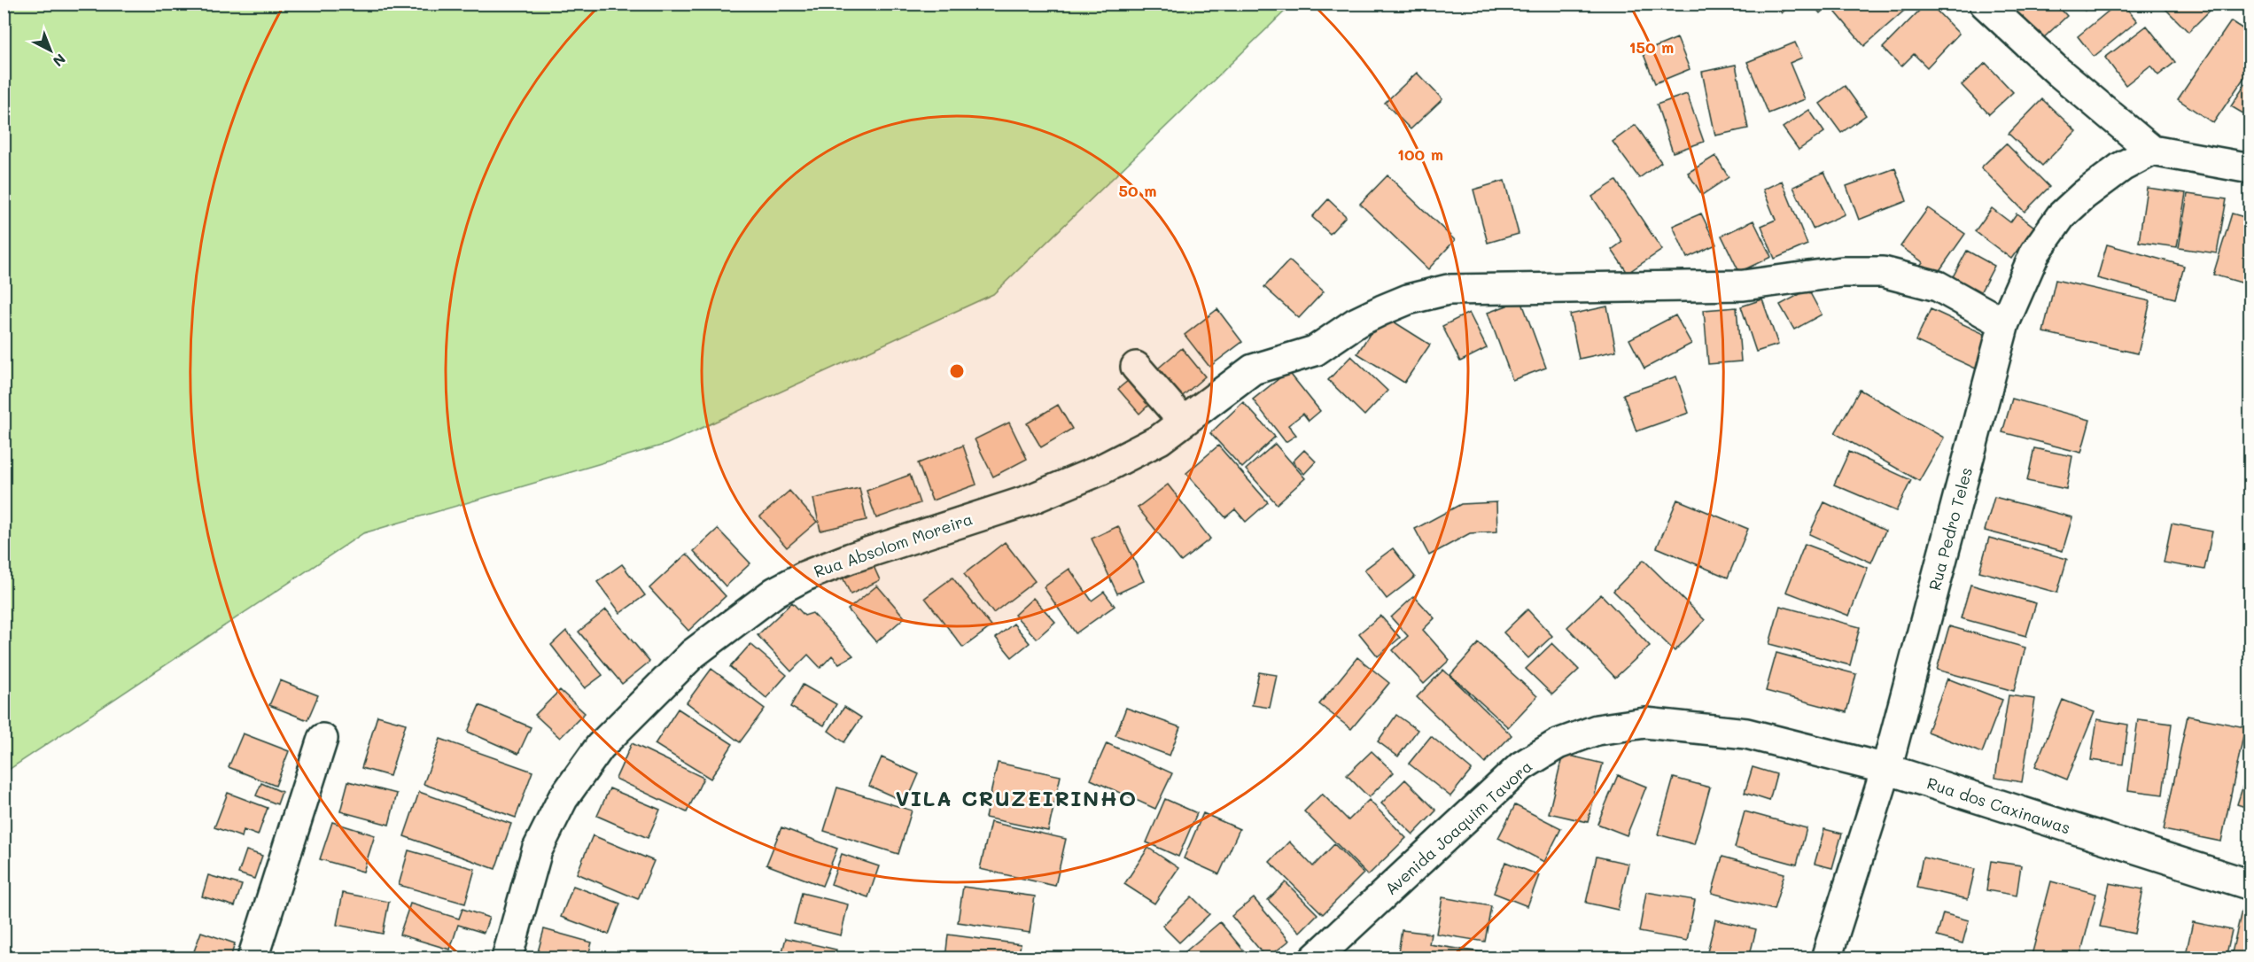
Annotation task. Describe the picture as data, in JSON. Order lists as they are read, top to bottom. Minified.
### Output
{"streets":{"street":["Rua Pedro Teles","Rua Absolom Moreira","Rua dos Caxinawas","Avenida Joaquim Tavora"]},"crossings":[["Rua Pedro Teles","Rua Absolom Moreira"],["Rua Pedro Teles","Rua dos Caxinawas"],["Rua dos Caxinawas","Avenida Joaquim Tavora"]],"districts":["VILA CRUZEIRINHO"],"north":"bottom right","rings":["150 m","100 m","50 m"]}
